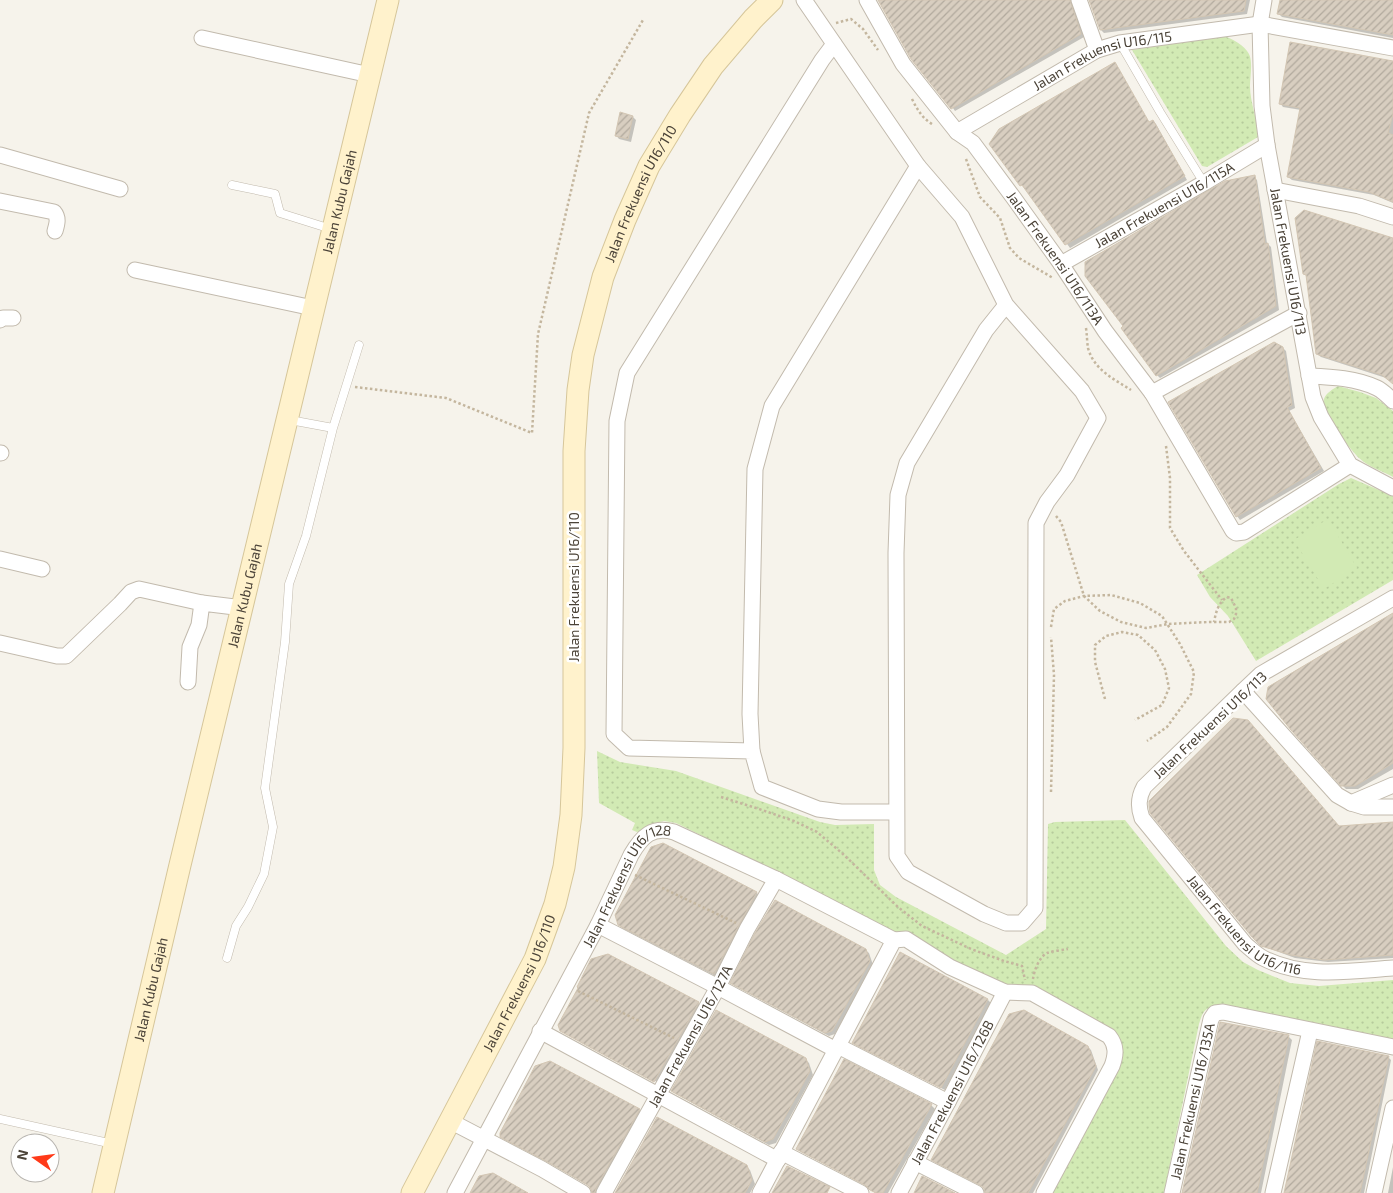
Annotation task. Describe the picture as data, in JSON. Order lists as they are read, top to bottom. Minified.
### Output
{"streets":{"street":["Jalan Frekuensi U16/115","Jalan Frekuensi U16/110","Jalan Kubu Gajah","Jalan Frekuensi U16/115A","Jalan Frekuensi U16/113A","Jalan Frekuensi U16/113","Jalan Frekuensi U16/128","Jalan Frekuensi U16/116","Jalan Frekuensi U16/127A","Jalan Frekuensi U16/126B","Jalan Frekuensi U16/135A"]},"crossings":[["Jalan Frekuensi U16/115","Jalan Frekuensi U16/113A"],["Jalan Frekuensi U16/115","Jalan Frekuensi U16/113"],["Jalan Frekuensi U16/115A","Jalan Frekuensi U16/113A"],["Jalan Frekuensi U16/115A","Jalan Frekuensi U16/113"],["Jalan Frekuensi U16/113A","Jalan Frekuensi U16/113"],["Jalan Frekuensi U16/113","Jalan Frekuensi U16/116"],["Jalan Frekuensi U16/128","Jalan Frekuensi U16/127A"],["Jalan Frekuensi U16/128","Jalan Frekuensi U16/126B"]],"north":"left"}
